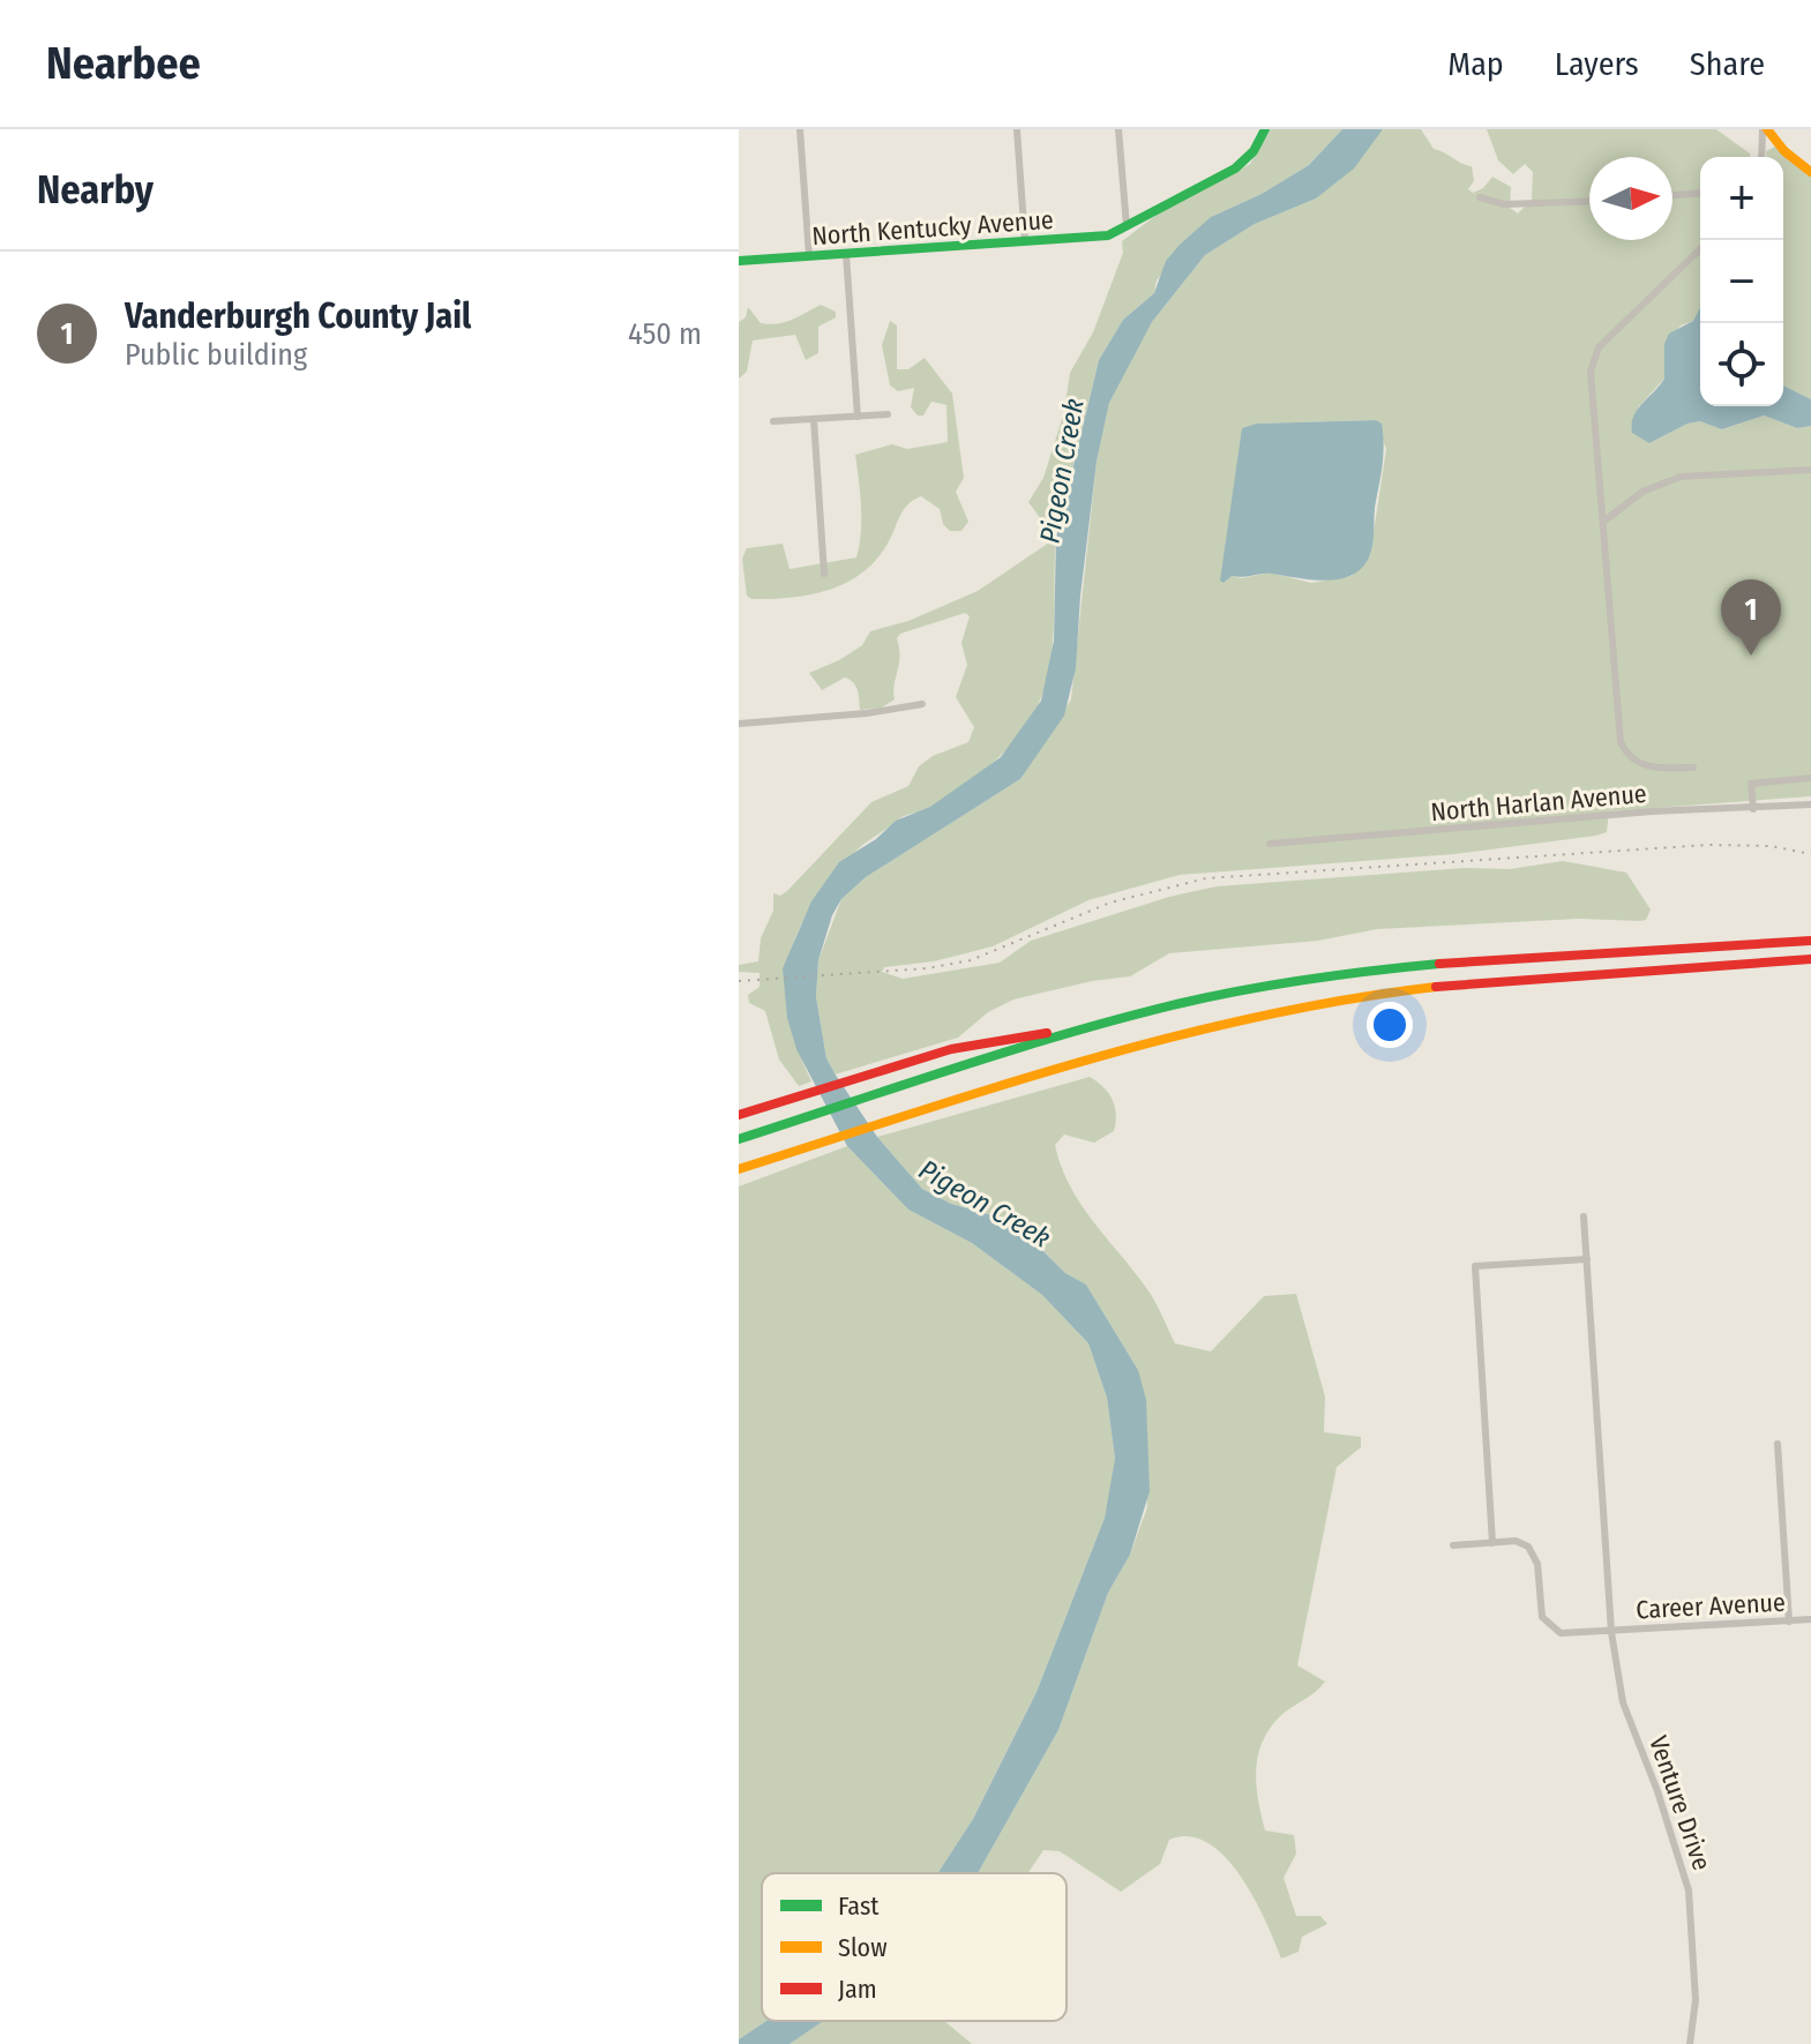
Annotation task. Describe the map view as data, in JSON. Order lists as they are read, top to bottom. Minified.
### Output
{"streets":{"main road":["North Kentucky Avenue"],"street":["North Harlan Avenue","Career Avenue","Venture Drive"]},"crossings":[["Career Avenue","Venture Drive"]],"water":["Pigeon Creek"],"legend":["Fast","Slow","Jam"],"north":"right","page":{"header":"Nearbee","nav":["Map","Layers","Share"],"heading":"Nearby","map_buttons":["+","−"],"list":[{"mark":"1","name":"Vanderburgh County Jail","note":"Public building","value":"450 m"}],"pins":"1"}}
